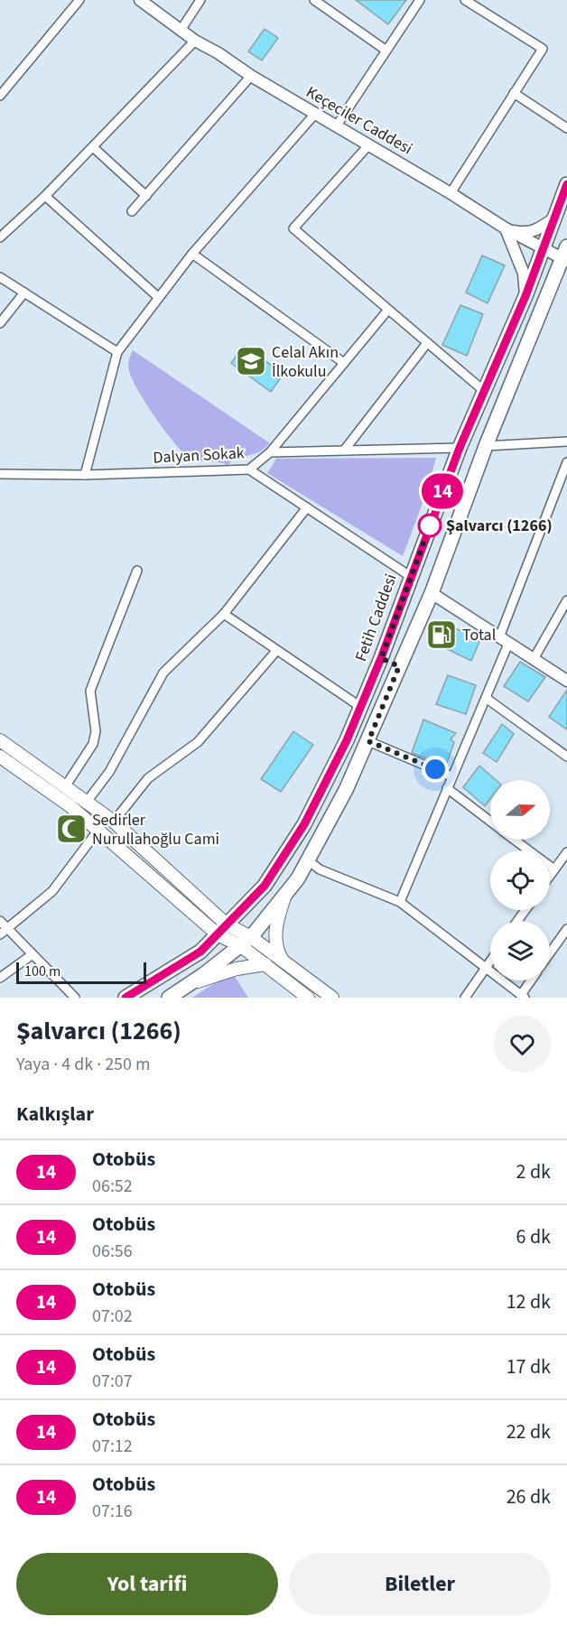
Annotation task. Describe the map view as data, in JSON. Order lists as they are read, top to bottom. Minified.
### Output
{"streets":{"main road":["Fetih Caddesi"],"street":["Keçeciler Caddesi","Dalyan Sokak"]},"crossings":[["Keçeciler Caddesi","Fetih Caddesi"]],"places":{"school or university":["Celal Akın İlkokulu"],"other":["Şalvarcı (1266)"],"fuel station":["Total"],"mosque":["Sedirler Nurullahoğlu Cami"]},"lines":["bus line 14"],"scale_bar":"100 m","north":"right","page":{"on_map":"14","scale":"100 m","heading":[["Şalvarcı (1266)","Yaya · 4 dk · 250 m"],"Kalkışlar"],"list":[{"mark":"14","name":"Otobüs","note":"06:52","value":"2 dk"},{"mark":"14","name":"Otobüs","note":"06:56","value":"6 dk"},{"mark":"14","name":"Otobüs","note":"07:02","value":"12 dk"},{"mark":"14","name":"Otobüs","note":"07:07","value":"17 dk"},{"mark":"14","name":"Otobüs","note":"07:12","value":"22 dk"},{"mark":"14","name":"Otobüs","note":"07:16","value":"26 dk"}],"buttons":["Yol tarifi","Biletler"]}}
